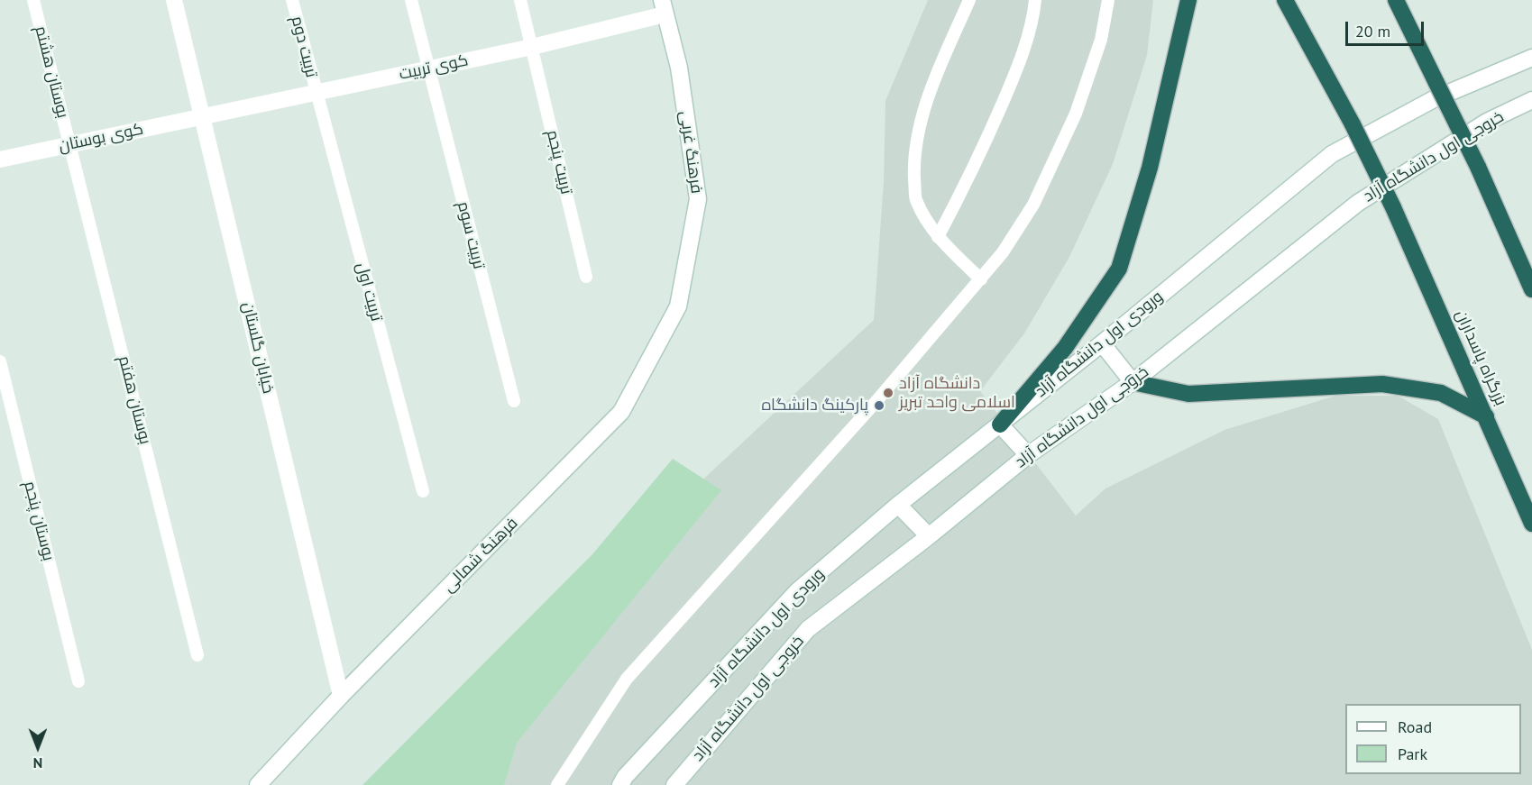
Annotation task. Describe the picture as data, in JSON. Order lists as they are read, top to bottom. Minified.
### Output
{"streets":{"highway":["بزرگراه پاسداران"],"street":["کوی تربیت","کوی بوستان","فرهنگ غربی","خروجی اول دانشگاه آزاد","ورودی اول دانشگاه آزاد","خیابان گلستان","فرهنگ شمالی"],"lane":["تربیت دوم","بوستان هشتم","تربیت پنجم","تربیت سوم","تربیت اول","بوستان هفتم","بوستان پنجم"]},"crossings":[["تربیت دوم","کوی تربیت"],["تربیت دوم","تربیت اول"],["کوی تربیت","کوی بوستان"],["کوی تربیت","فرهنگ غربی"],["کوی تربیت","تربیت پنجم"],["کوی تربیت","تربیت سوم"],["کوی تربیت","تربیت اول"],["کوی تربیت","خیابان گلستان"],["بوستان هشتم","کوی بوستان"],["بوستان هشتم","بوستان هفتم"],["کوی بوستان","خیابان گلستان"],["کوی بوستان","بوستان هفتم"],["فرهنگ غربی","فرهنگ شمالی"],["خیابان گلستان","فرهنگ شمالی"]],"places":["دانشگاه آزاد اسلامی واحد تبریز","پارکینگ دانشگاه"],"legend":["Road","Park"],"scale_bar":"20 m","north":"bottom"}
